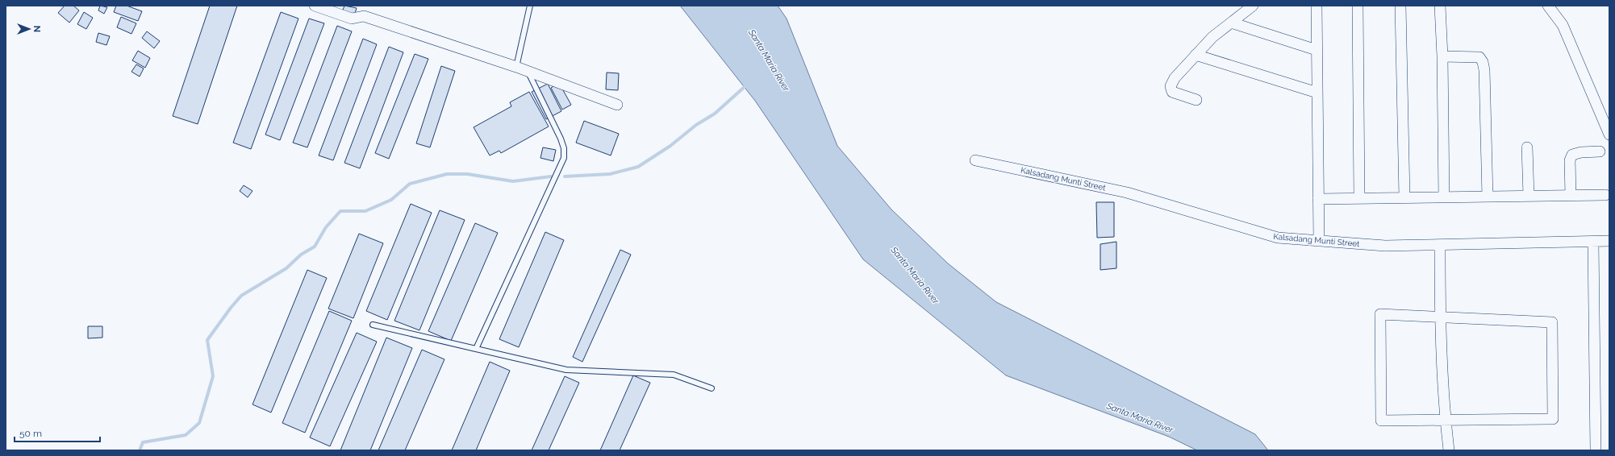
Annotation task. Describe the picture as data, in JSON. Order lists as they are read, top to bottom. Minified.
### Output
{"streets":{"street":["Kalsadang Munti Street"]},"water":["Santa Maria River"],"scale_bar":"50 m","north":"right"}
